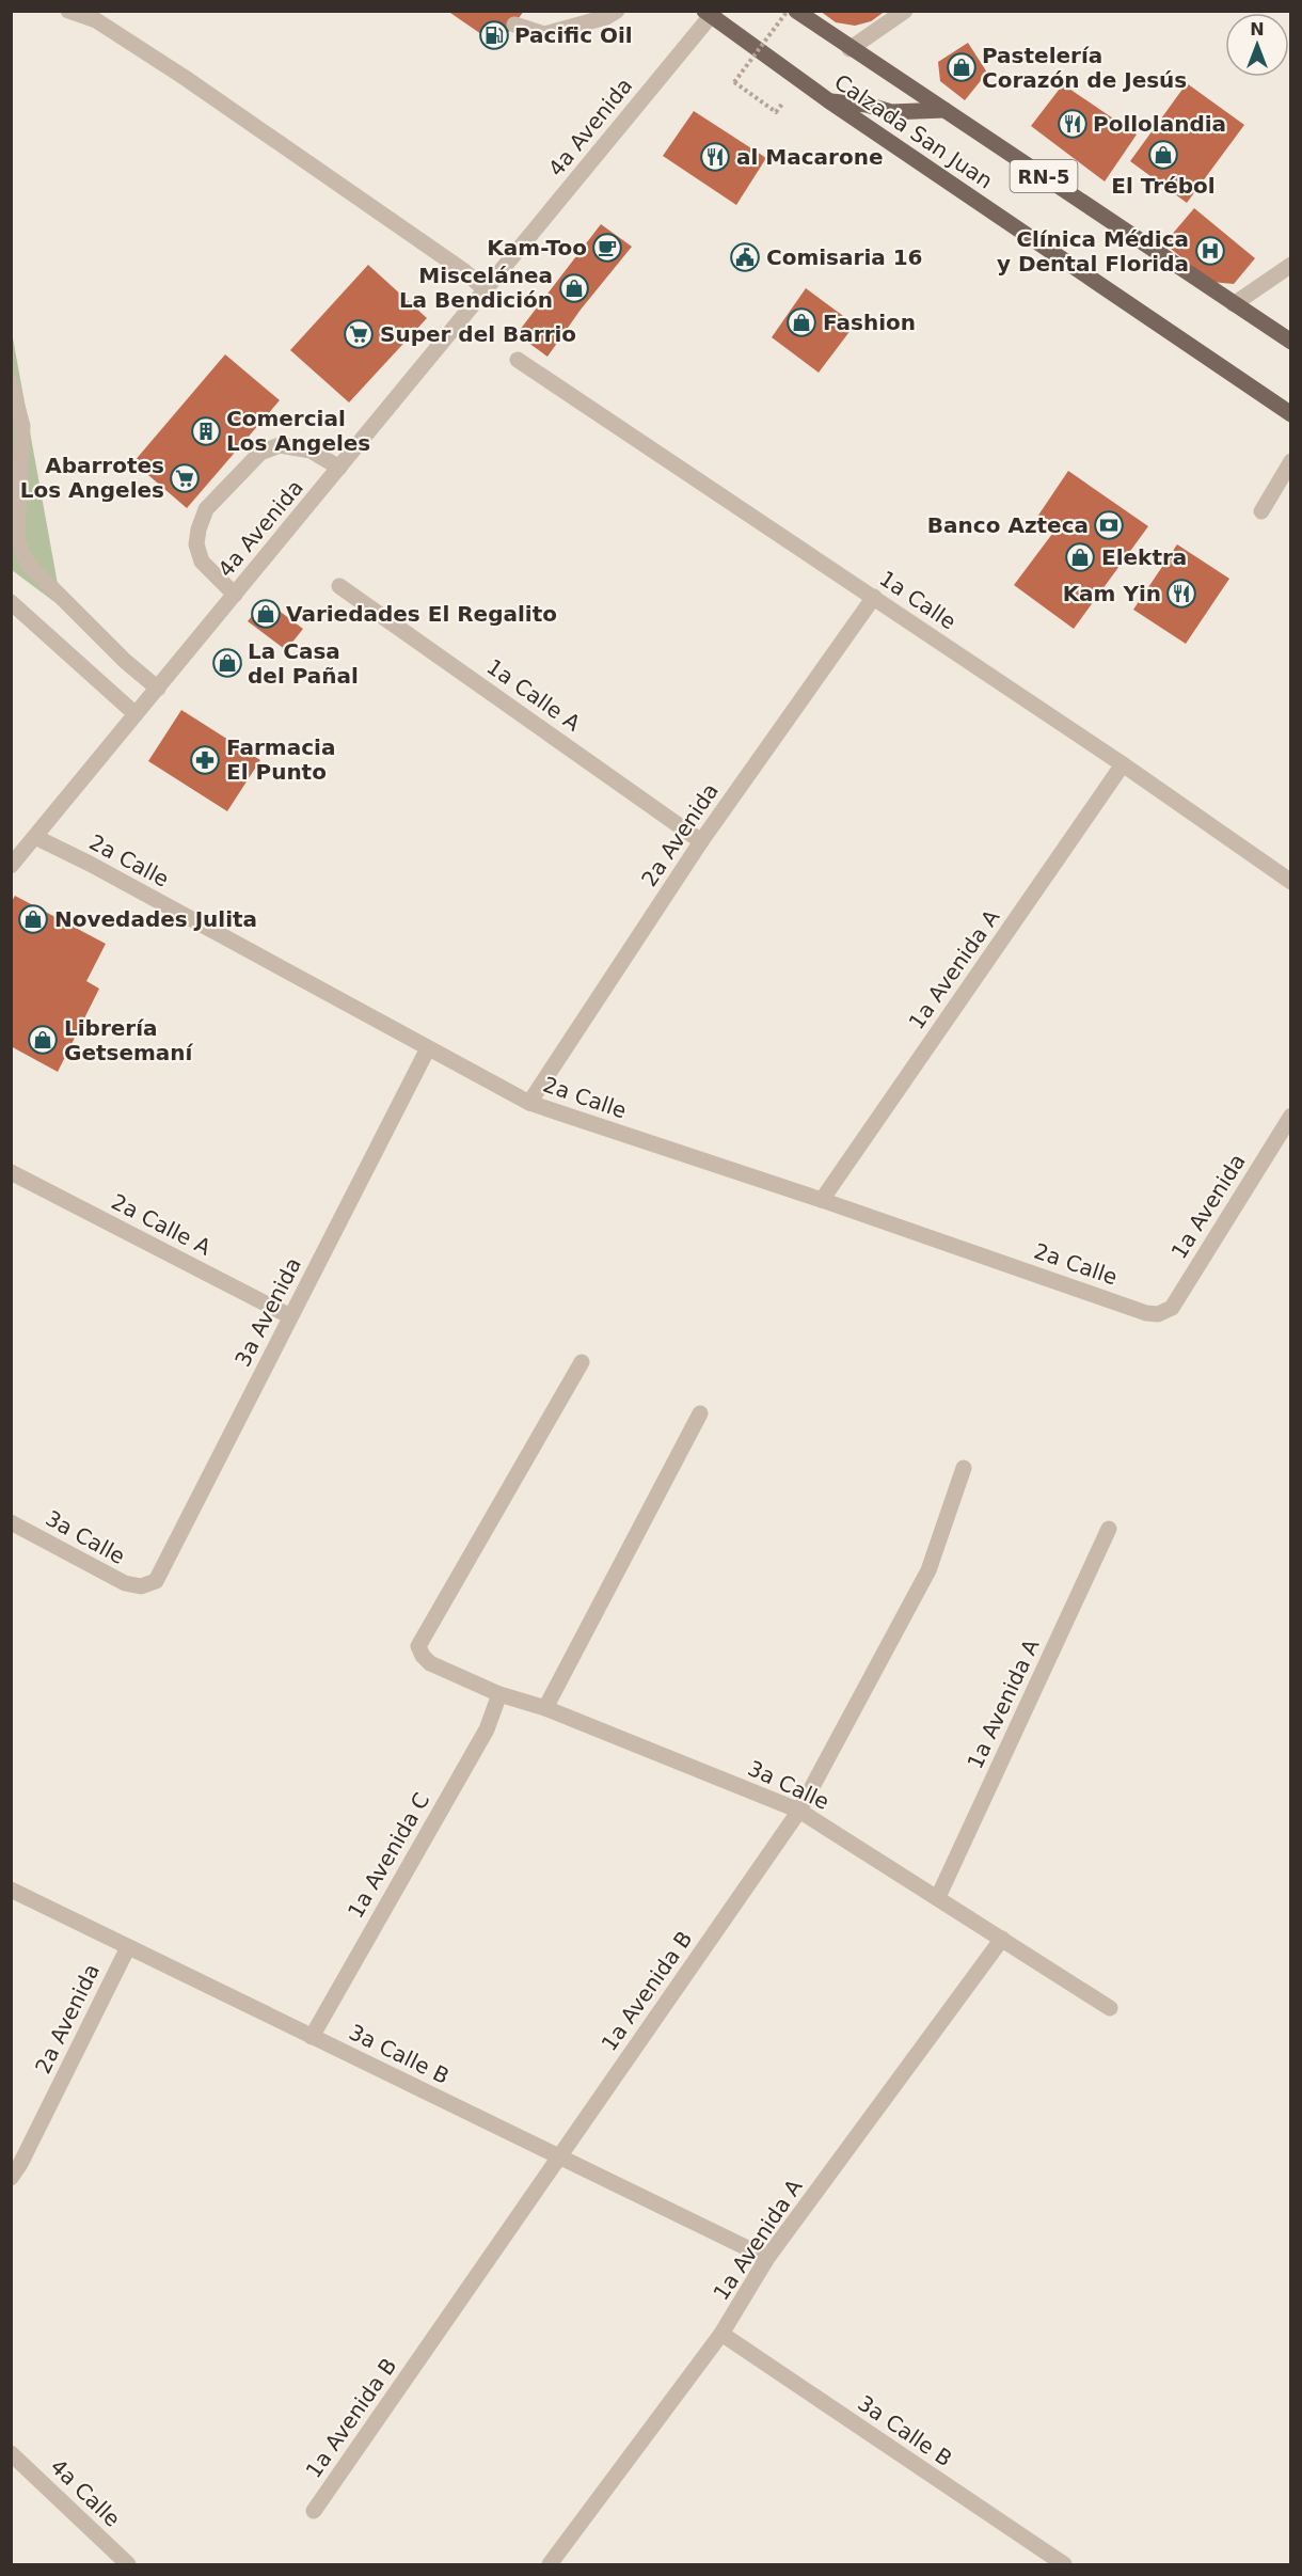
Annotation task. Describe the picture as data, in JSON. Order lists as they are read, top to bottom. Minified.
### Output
{"streets":{"main road":["Calzada San Juan","RN-5"],"street":["4a Avenida","1a Calle","1a Calle A","2a Avenida","2a Calle","1a Avenida A","1a Avenida","2a Calle A","3a Avenida","3a Calle","1a Avenida C","1a Avenida B","3a Calle B","4a Calle"]},"crossings":[["4a Avenida","Calzada San Juan"],["4a Avenida","2a Calle"],["1a Calle","2a Avenida"],["1a Calle","1a Avenida A"],["1a Calle A","2a Avenida"],["2a Avenida","2a Calle"],["2a Avenida","3a Calle B"],["2a Calle","1a Avenida A"],["2a Calle","1a Avenida"],["2a Calle","3a Avenida"],["1a Avenida A","3a Calle"],["1a Avenida A","3a Calle B"],["2a Calle A","3a Avenida"],["3a Avenida","3a Calle"],["3a Calle","1a Avenida C"],["3a Calle","1a Avenida B"],["1a Avenida C","3a Calle B"],["1a Avenida B","3a Calle B"]],"places":{"fuel station":["Pacific Oil"],"shop":["Pastelería Corazón de Jesús","El Trébol","Miscelánea La Bendición","Fashion","Elektra","Variedades El Regalito","La Casa del Pañal","Novedades Julita","Librería Getsemaní"],"restaurant":["Pollolandia","al Macarone","Kam Yin"],"cafe":["Kam-Too"],"hospital":["Clínica Médica y Dental Florida"],"public building":["Comisaria 16"],"supermarket":["Super del Barrio","Abarrotes Los Angeles"],"building":["Comercial Los Angeles"],"bank":["Banco Azteca"],"pharmacy":["Farmacia El Punto"]},"north":"top"}
